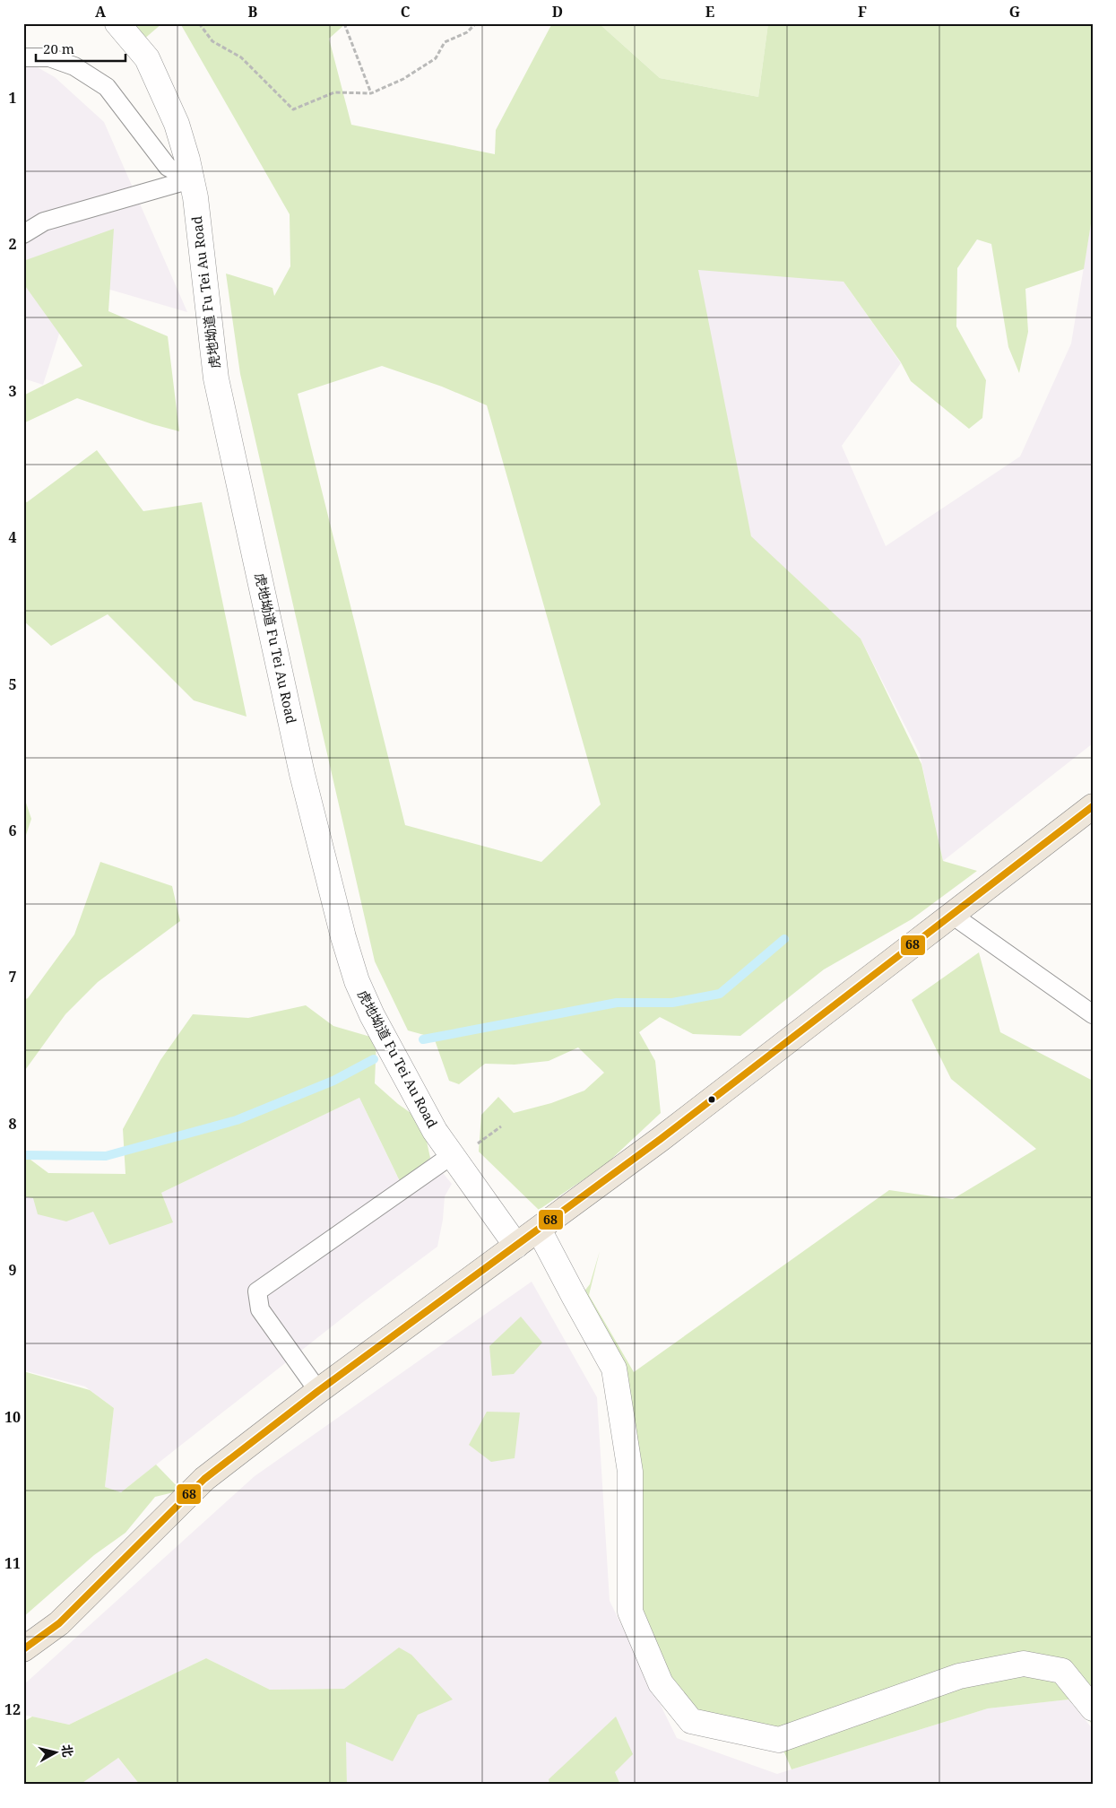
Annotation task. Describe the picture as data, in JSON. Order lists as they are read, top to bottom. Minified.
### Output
{"streets":{"street":["虎地坳道 Fu Tei Au Road"]},"lines":["transit line 68"],"scale_bar":"20 m","north":"right","grid":{"columns":["A","B","C","D","E","F","G"],"rows":["1","2","3","4","5","6","7","8","9","10","11","12"]}}
